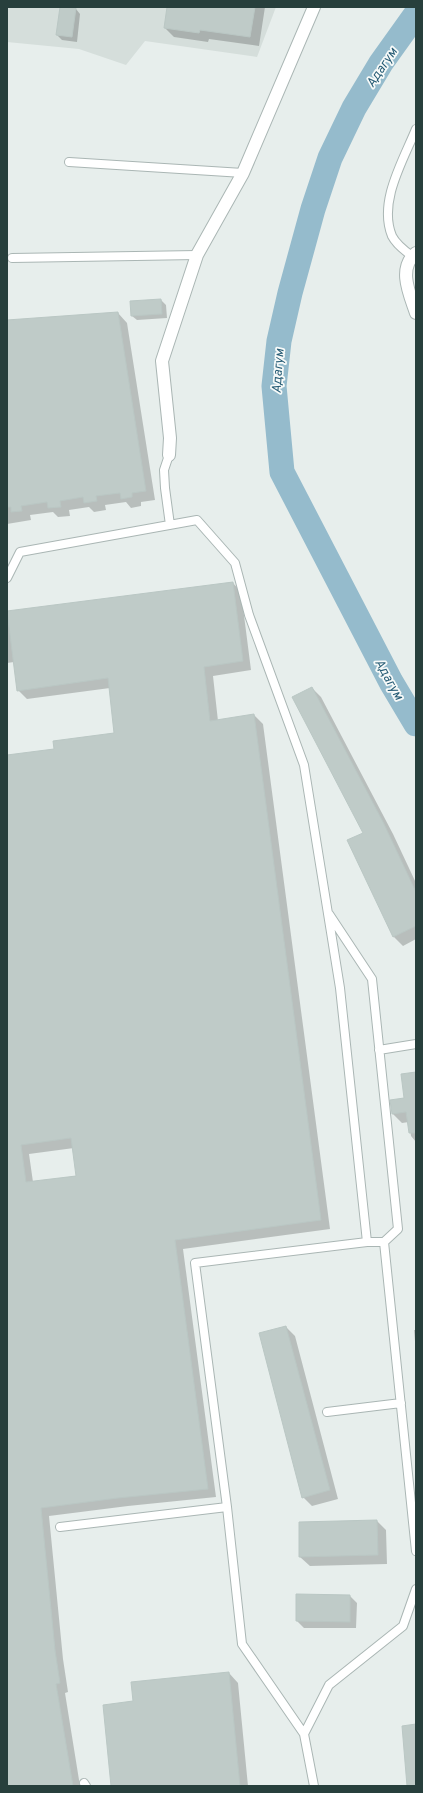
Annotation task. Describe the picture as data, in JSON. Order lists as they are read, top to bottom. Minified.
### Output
{"water":["Адагум"]}
